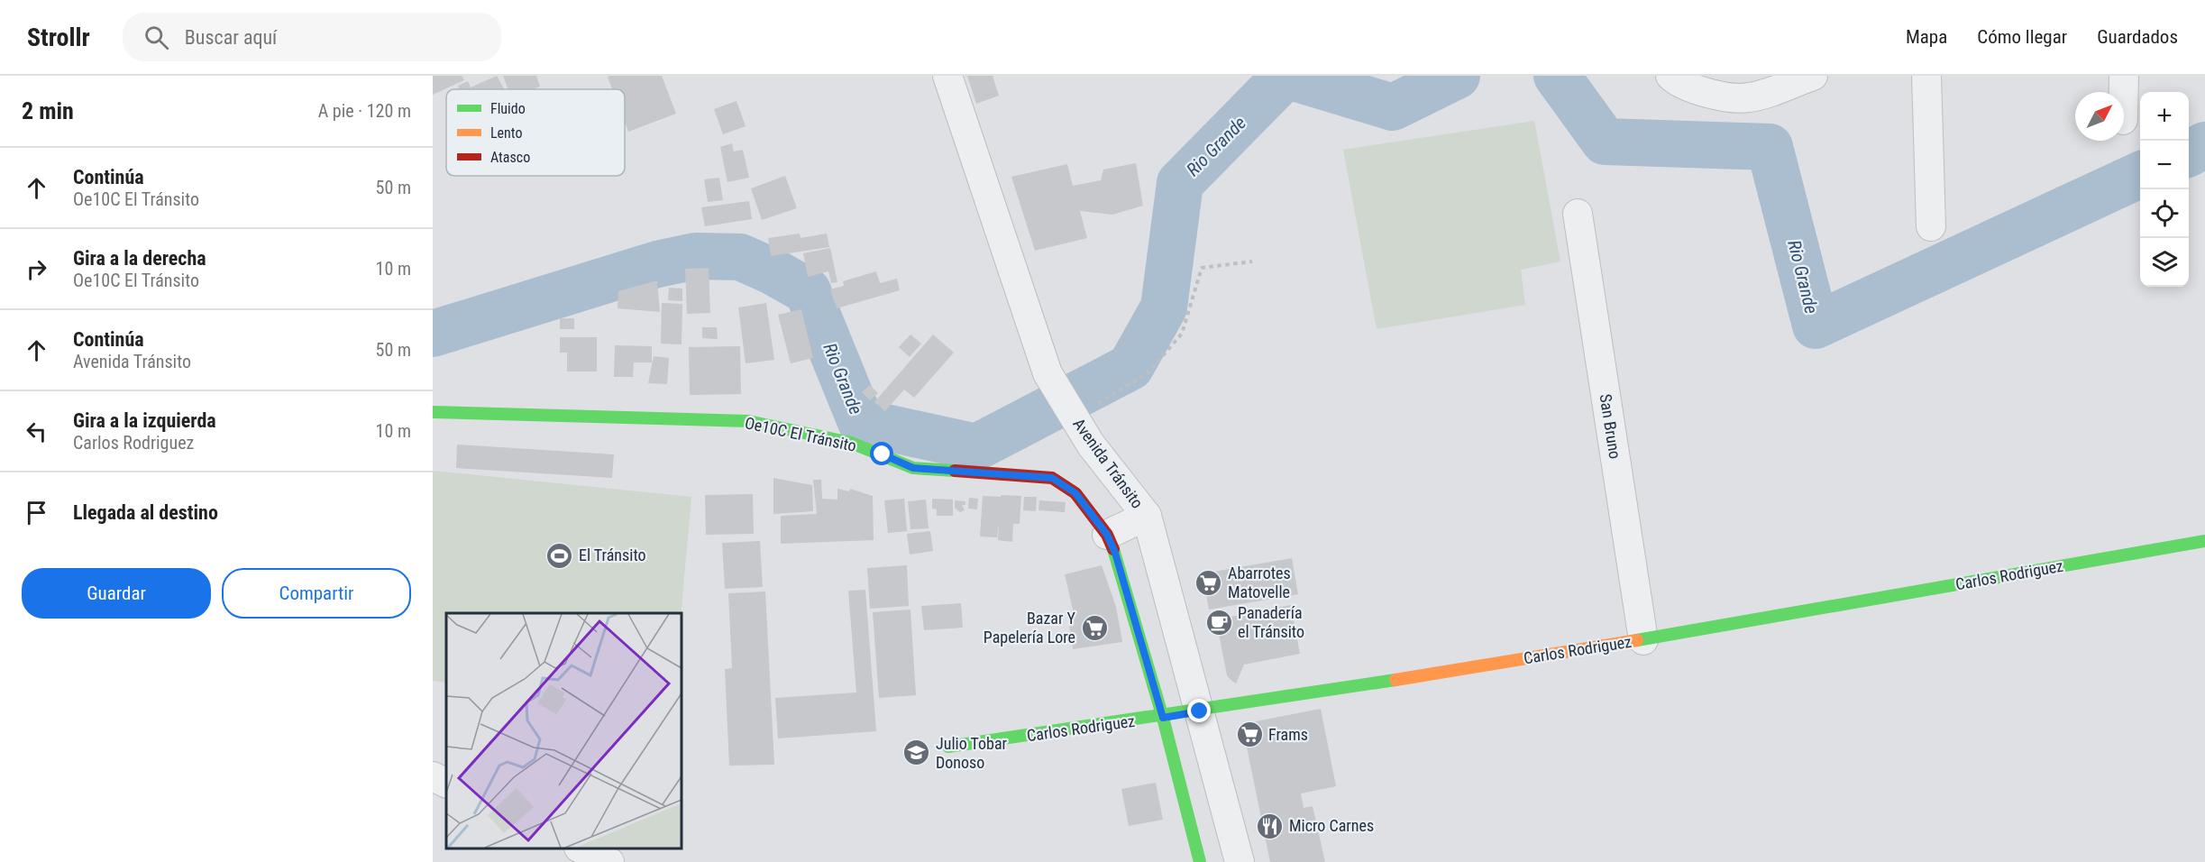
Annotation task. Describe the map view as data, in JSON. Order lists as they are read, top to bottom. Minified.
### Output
{"streets":{"street":["San Bruno","Oe10C El Tránsito","Avenida Tránsito","Carlos Rodriguez"]},"crossings":[["San Bruno","Carlos Rodriguez"],["Avenida Tránsito","Carlos Rodriguez"]],"water":["Rio Grande"],"places":{"sports":["El Tránsito"],"supermarket":["Abarrotes Matovelle","Bazar Y Papelería Lore","Frams"],"cafe":["Panadería el Tránsito"],"school or university":["Julio Tobar Donoso"],"restaurant":["Micro Carnes"]},"legend":["Fluido","Lento","Atasco"],"north":"top right","page":{"header":"Strollr","search":"Buscar aquí","nav":["Mapa","Cómo llegar","Guardados"],"heading":["2 min","A pie · 120 m"],"map_buttons":["+","−"],"list":[["Continúa","Oe10C El Tránsito","50 m"],["Gira a la derecha","Oe10C El Tránsito","10 m"],["Continúa","Avenida Tránsito","50 m"],["Gira a la izquierda","Carlos Rodriguez","10 m"],"Llegada al destino"],"buttons":["Guardar","Compartir"]}}
